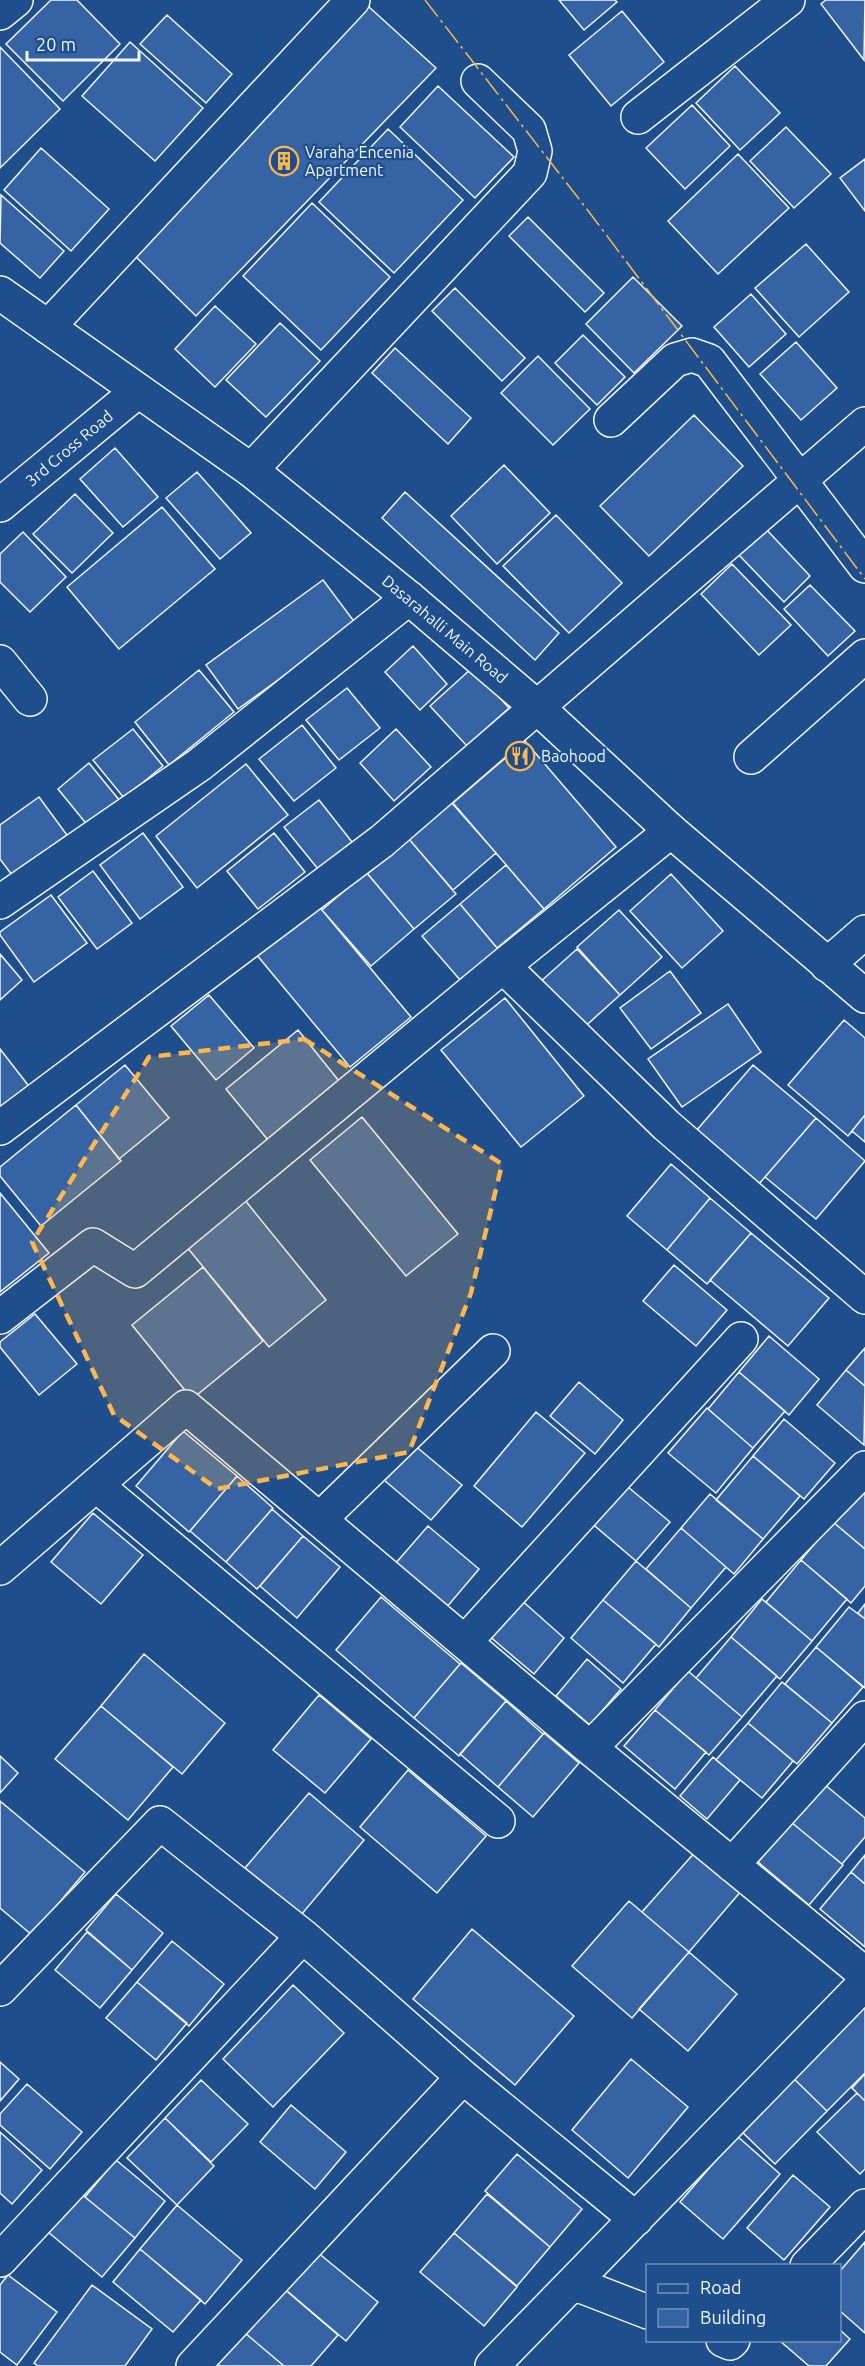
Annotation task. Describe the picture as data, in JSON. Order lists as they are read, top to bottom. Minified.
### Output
{"streets":{"street":["3rd Cross Road","Dasarahalli Main Road"]},"crossings":[["3rd Cross Road","Dasarahalli Main Road"]],"places":{"building":["Varaha Encenia Apartment"],"restaurant":["Baohood"]},"legend":["Road","Building"],"scale_bar":"20 m"}
